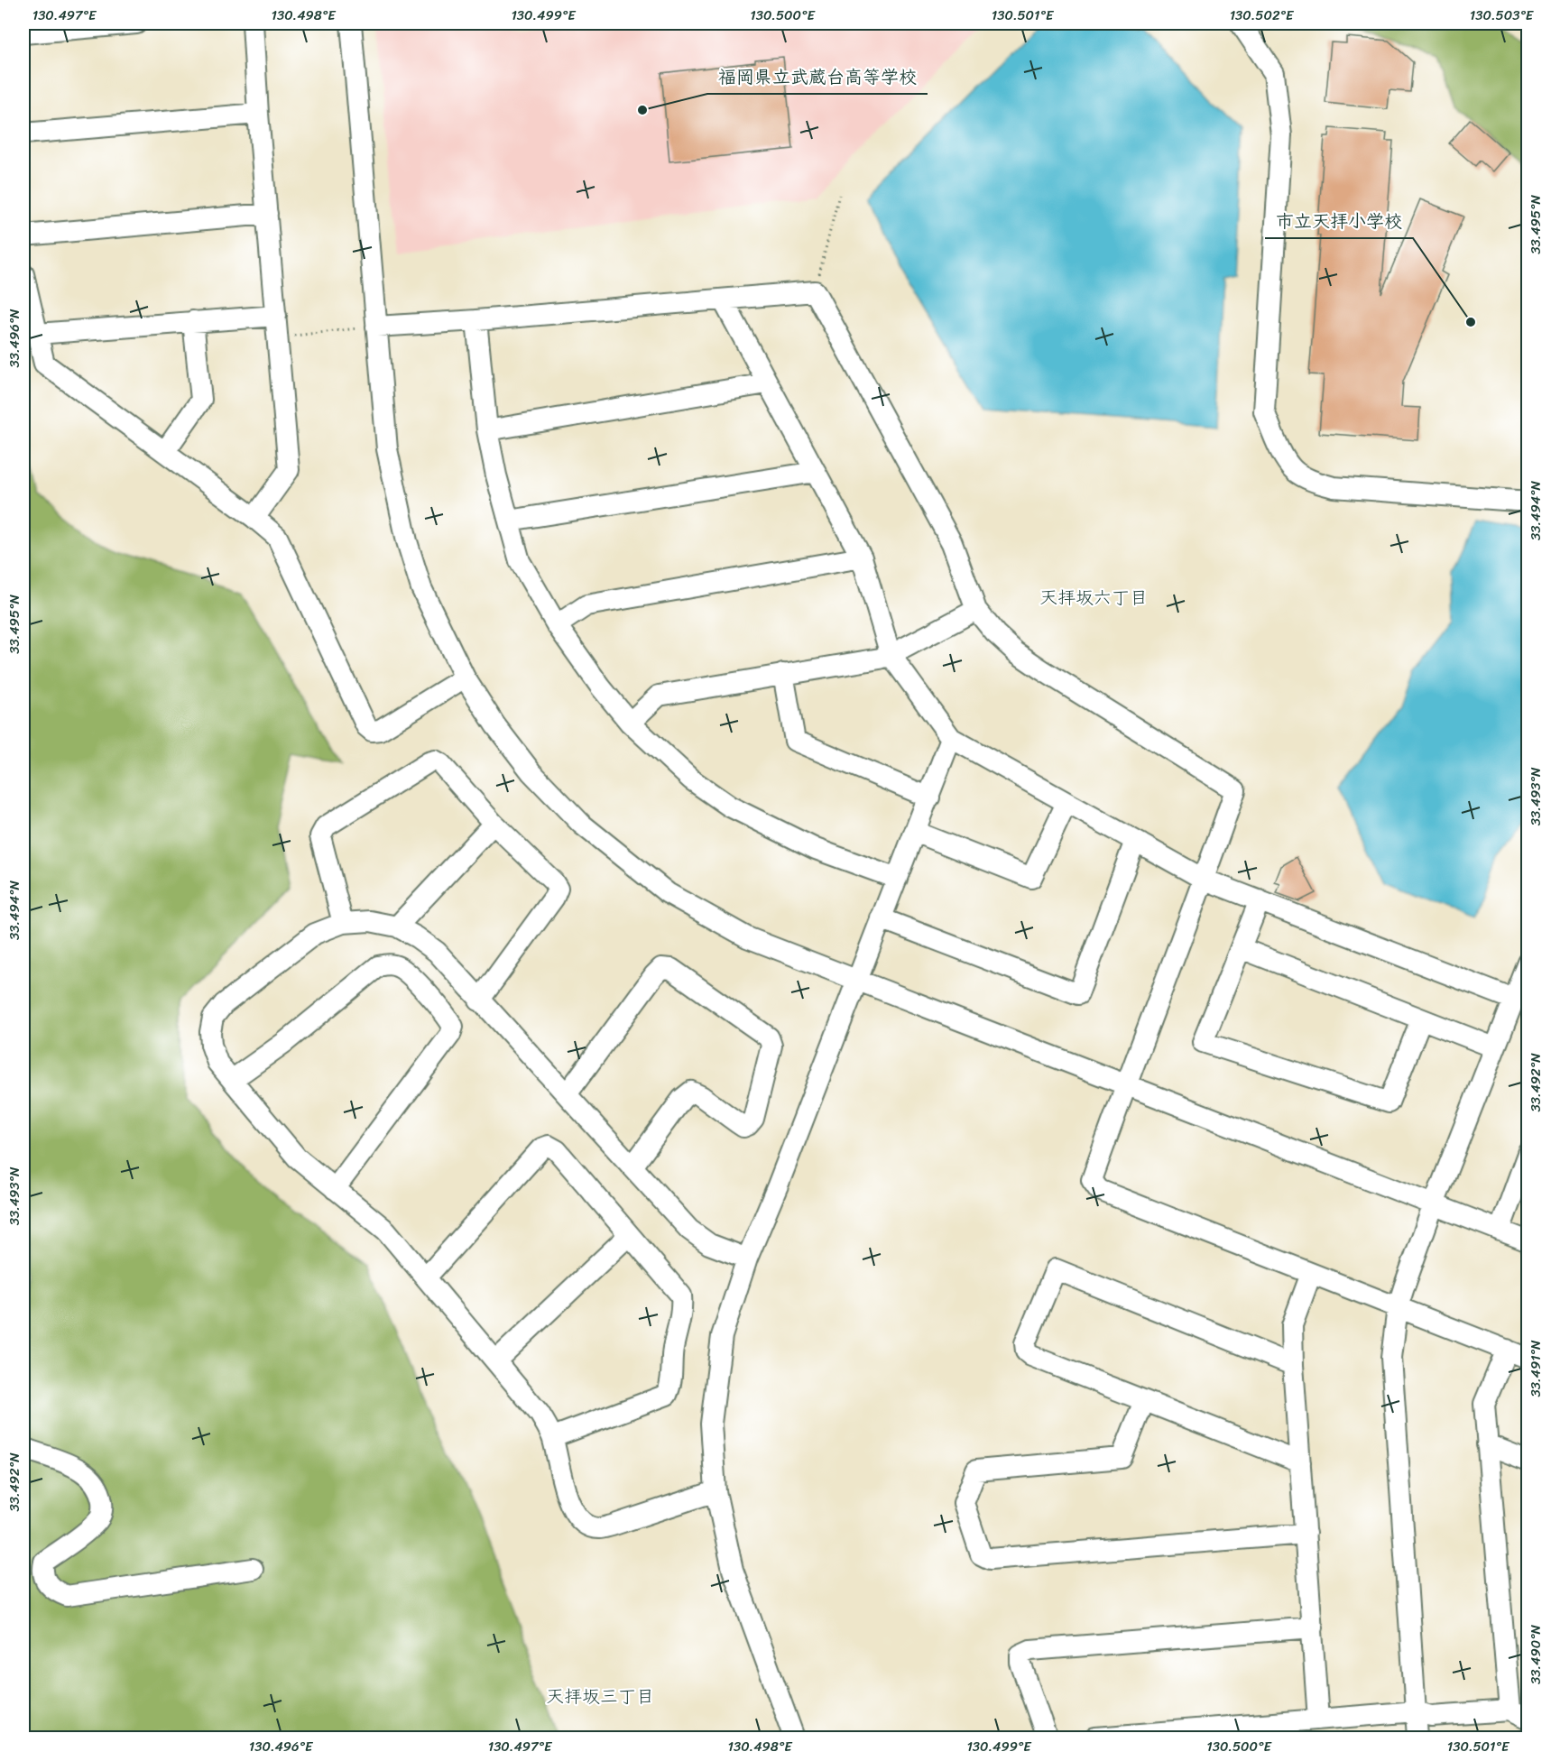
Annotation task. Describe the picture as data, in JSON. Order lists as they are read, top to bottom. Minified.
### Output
{"districts":["天拝坂六丁目","天拝坂三丁目"],"places":["福岡県立武蔵台高等学校","市立天拝小学校"],"coordinates":["130.497°E","130.498°E","130.499°E","130.500°E","130.501°E","130.502°E","130.503°E","33.495°N","33.496°N","33.494°N","33.493°N","33.492°N","33.491°N","33.490°N","130.496°E"]}
